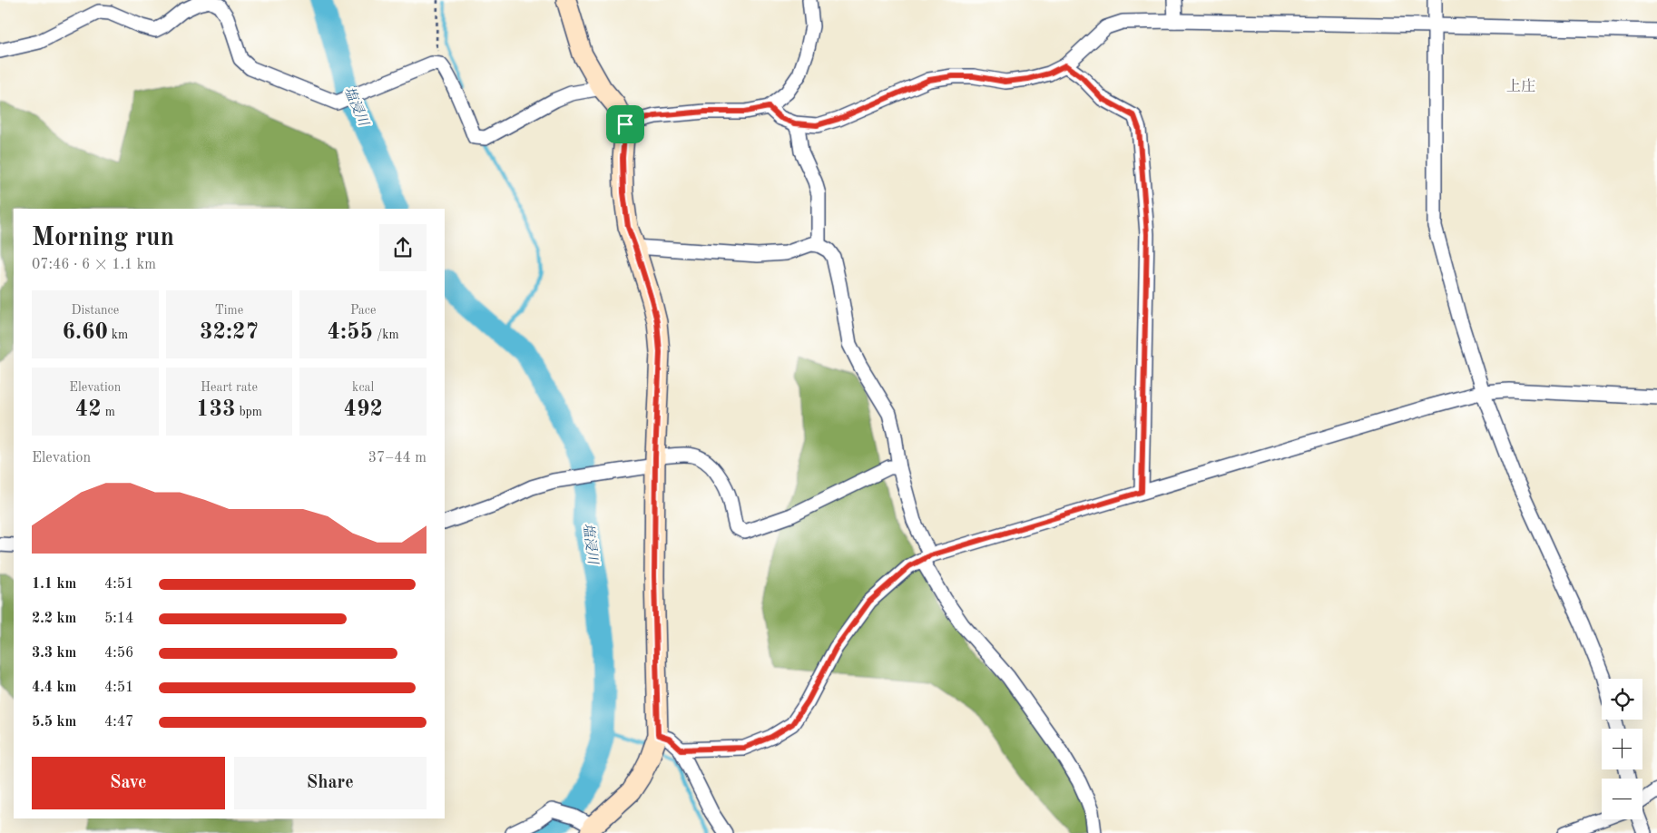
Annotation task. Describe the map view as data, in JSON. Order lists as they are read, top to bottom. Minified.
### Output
{"districts":["上庄"],"water":["塩浸川"],"page":{"heading":["Morning run","07:46 · 6 × 1.1 km"],"stats":[["Distance","6.60 km"],["Time","32:27"],["Pace","4:55 /km"],["Elevation","42 m"],["Heart rate","133 bpm"],["kcal","492"]],"chart":["Elevation","37–44 m"],"list":[{"name":"1.1 km","note":"4:51"},{"name":"2.2 km","note":"5:14"},{"name":"3.3 km","note":"4:56"},{"name":"4.4 km","note":"4:51"},{"name":"5.5 km","note":"4:47"}],"map_buttons":["+","−"],"buttons":["Save","Share"]}}
